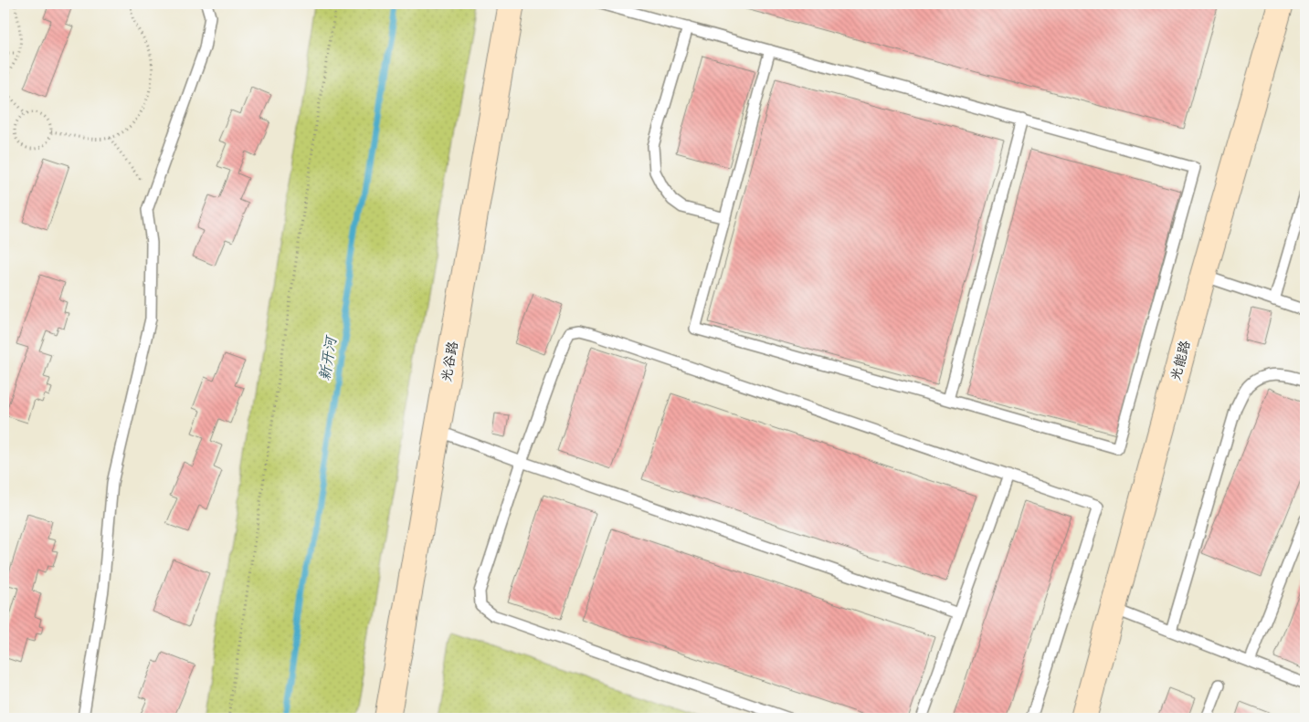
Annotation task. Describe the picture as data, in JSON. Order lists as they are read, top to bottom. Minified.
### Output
{"streets":{"street":["光能路","光谷路"]},"water":["新开河"]}
